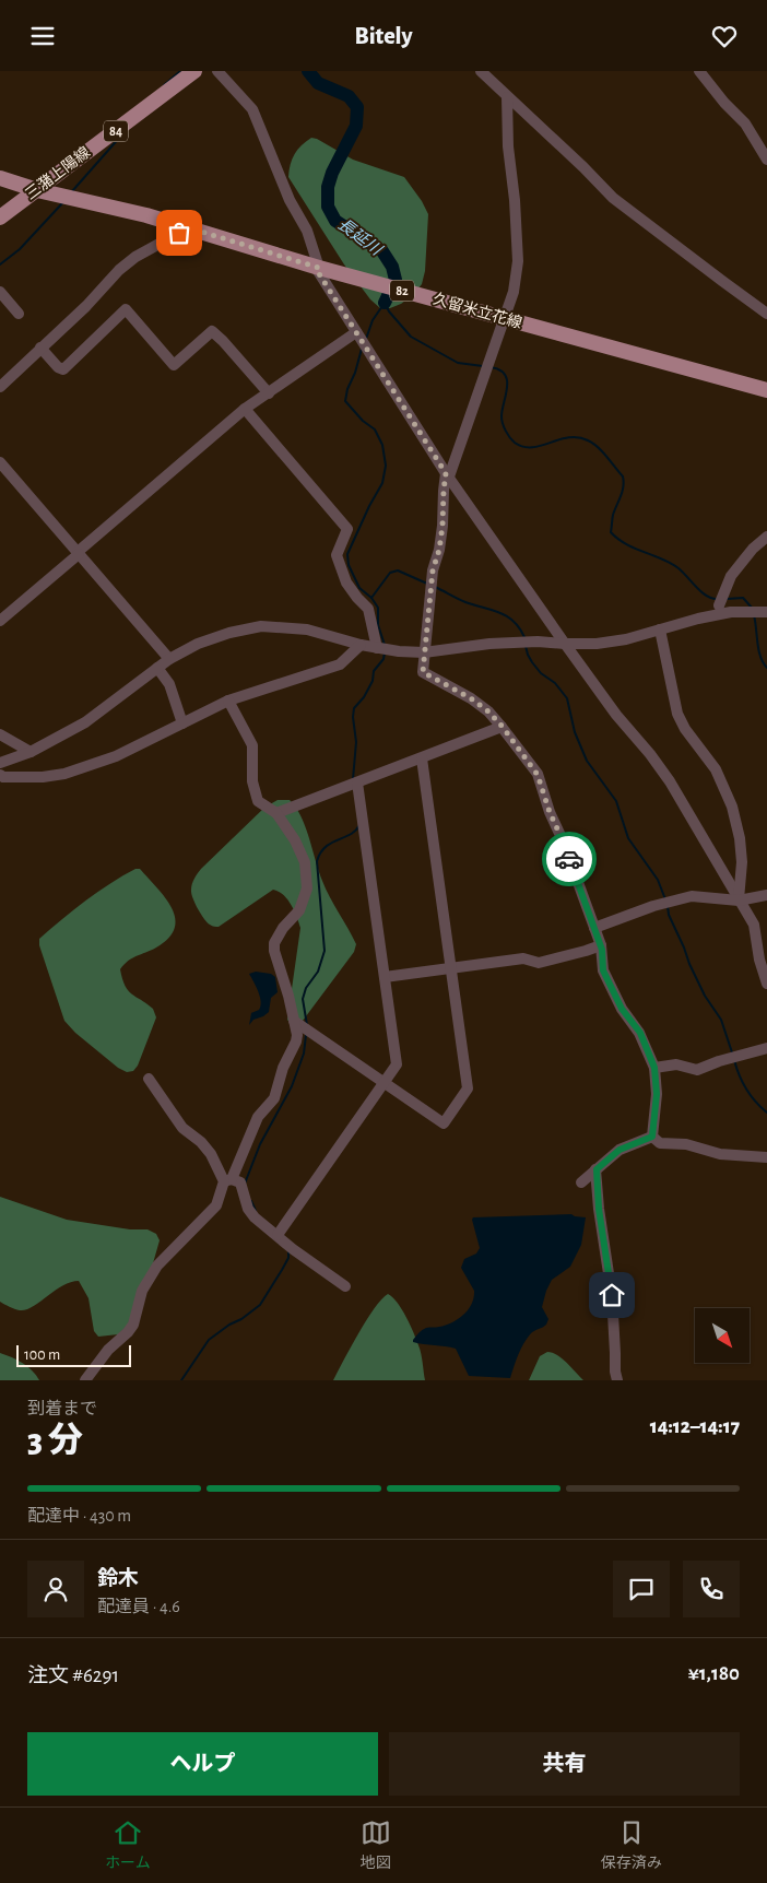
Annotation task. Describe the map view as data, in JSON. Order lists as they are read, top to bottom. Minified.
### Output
{"streets":{"main road":["84","三潴上陽線","82","久留米立花線"]},"crossings":[["三潴上陽線","久留米立花線"]],"water":["長延川"],"scale_bar":"100 m","north":"bottom right","page":{"header":"Bitely","scale":"100 m","heading":["3 分","到着まで","14:12–14:17"],"panel":["鈴木","配達員 · 4.6","注文 #6291","¥1,180"],"bar":"配達中 · 430 m","buttons":["ヘルプ","共有"],"tabs":["ホーム","地図","保存済み"]}}
